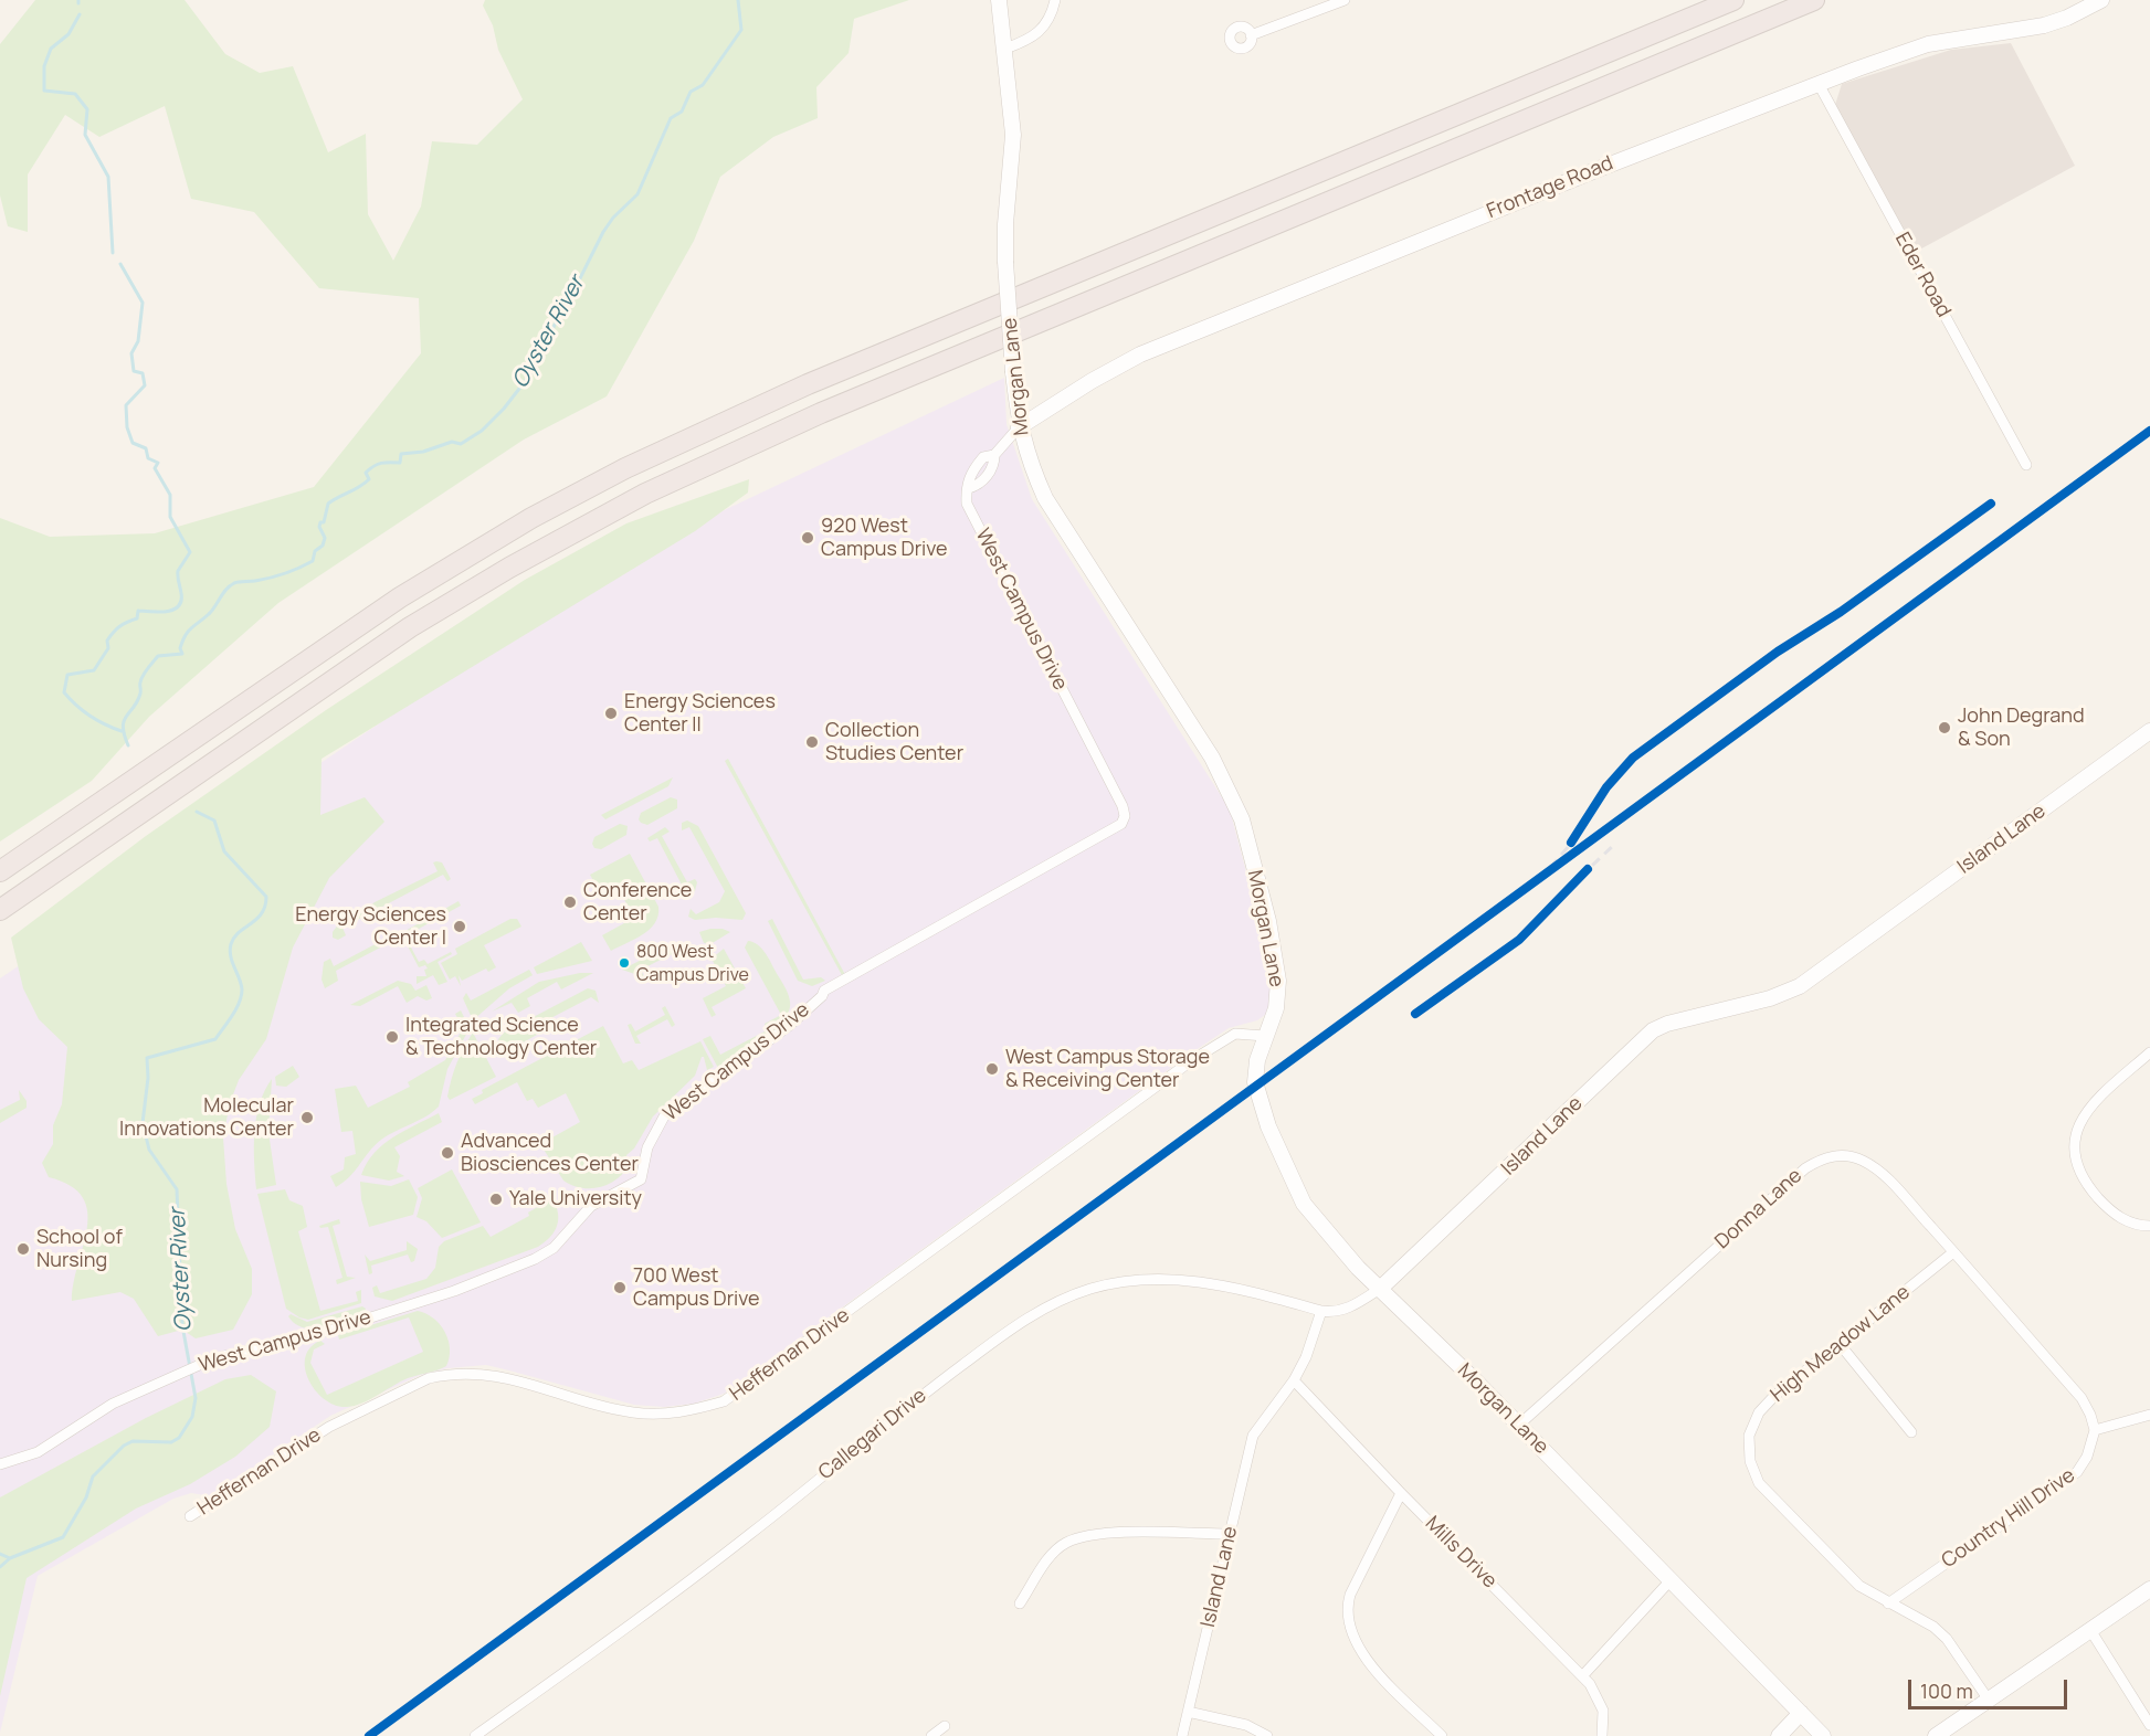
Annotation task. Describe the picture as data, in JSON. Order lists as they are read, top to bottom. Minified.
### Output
{"streets":{"street":["Frontage Road","Eder Road","Morgan Lane","West Campus Drive","Island Lane","Donna Lane","High Meadow Lane","Heffernan Drive","Callegari Drive","Country Hill Drive","Mills Drive"]},"crossings":[["Frontage Road","Eder Road"],["Frontage Road","Morgan Lane"],["Frontage Road","West Campus Drive"],["Morgan Lane","West Campus Drive"],["Morgan Lane","Island Lane"],["Morgan Lane","Donna Lane"],["Morgan Lane","Heffernan Drive"],["Island Lane","Callegari Drive"],["Island Lane","Mills Drive"],["Donna Lane","High Meadow Lane"],["Donna Lane","Country Hill Drive"],["High Meadow Lane","Country Hill Drive"]],"water":["Oyster River"],"places":["920 West Campus Drive","Energy Sciences Center II","John Degrand & Son","Collection Studies Center","Conference Center","Energy Sciences Center I","800 West Campus Drive","Integrated Science & Technology Center","West Campus Storage & Receiving Center","Molecular Innovations Center","Advanced Biosciences Center","Yale University","School of Nursing","700 West Campus Drive"],"scale_bar":"100 m"}
